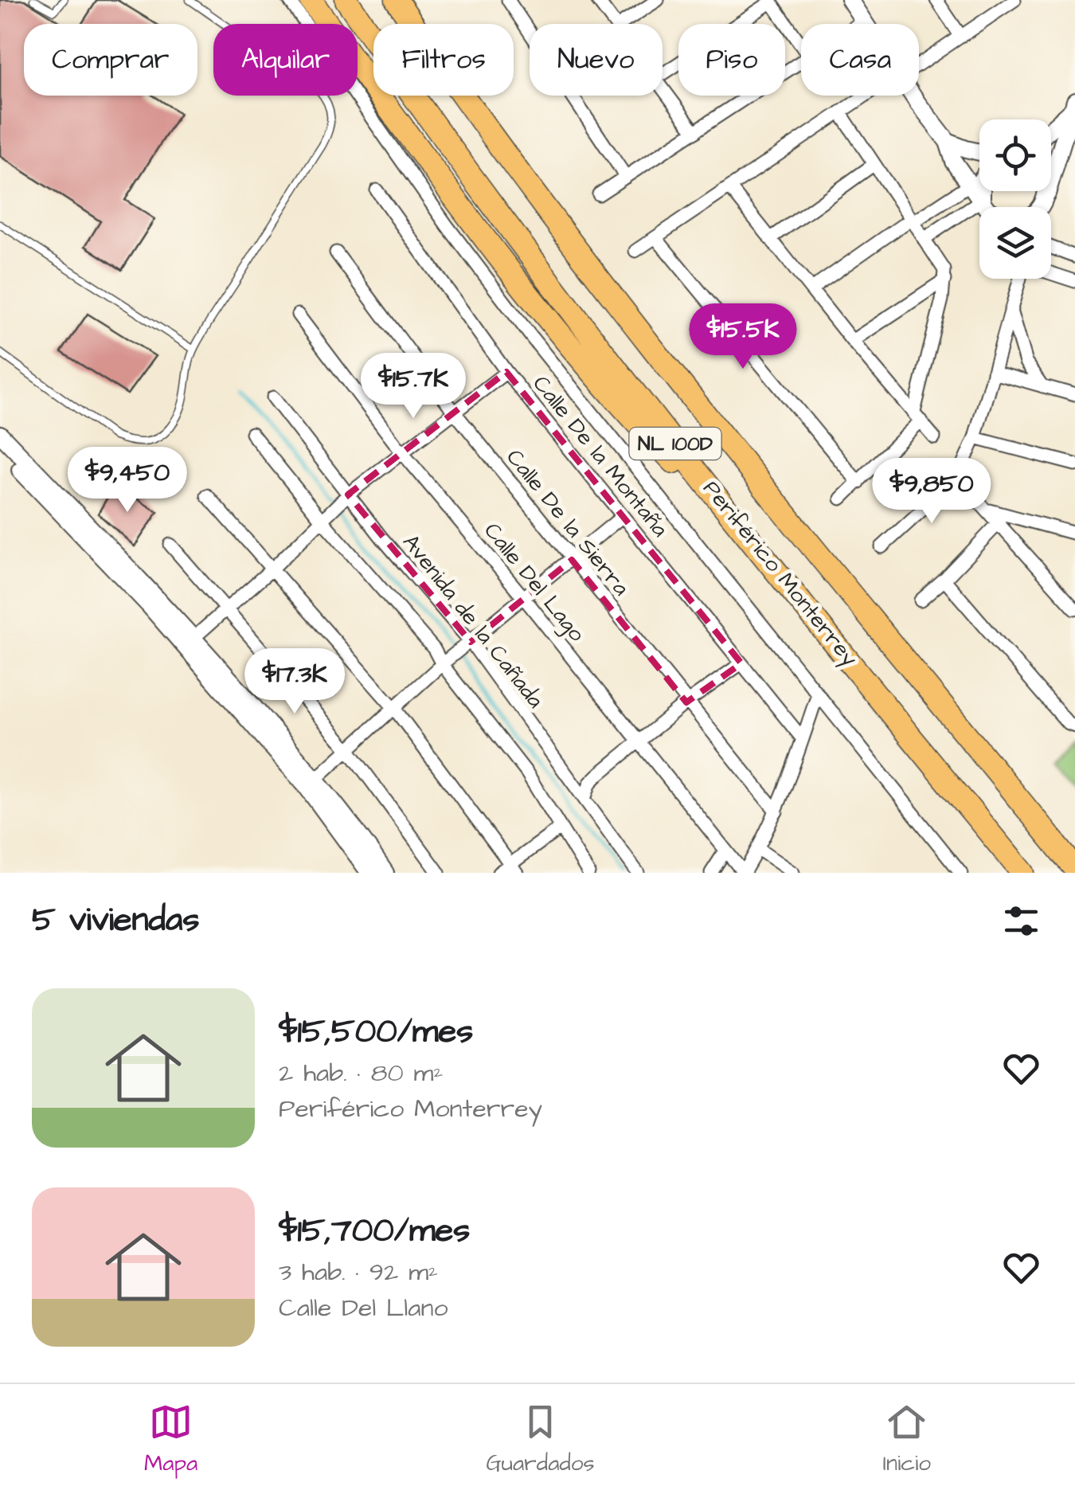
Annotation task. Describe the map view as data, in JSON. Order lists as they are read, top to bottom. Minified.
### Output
{"streets":{"highway":["NL 100D","Periférico Monterrey"],"street":["Calle De la Montaña","Calle De la Sierra","Calle Del Lago","Avenida de la Cañada"]},"page":{"chip":["Comprar","Alquilar","Filtros","Nuevo","Piso","Casa"],"price":["$15.5K","$15.7K","$9,450","$9,850","$17.3K"],"heading":"5 viviendas","list":[{"name":"$15,500/mes","note":"2 hab. · 80 m² · Periférico Monterrey"},{"name":"$15,700/mes","note":"3 hab. · 92 m² · Calle Del Llano"}],"tabs":["Mapa","Guardados","Inicio"]}}
